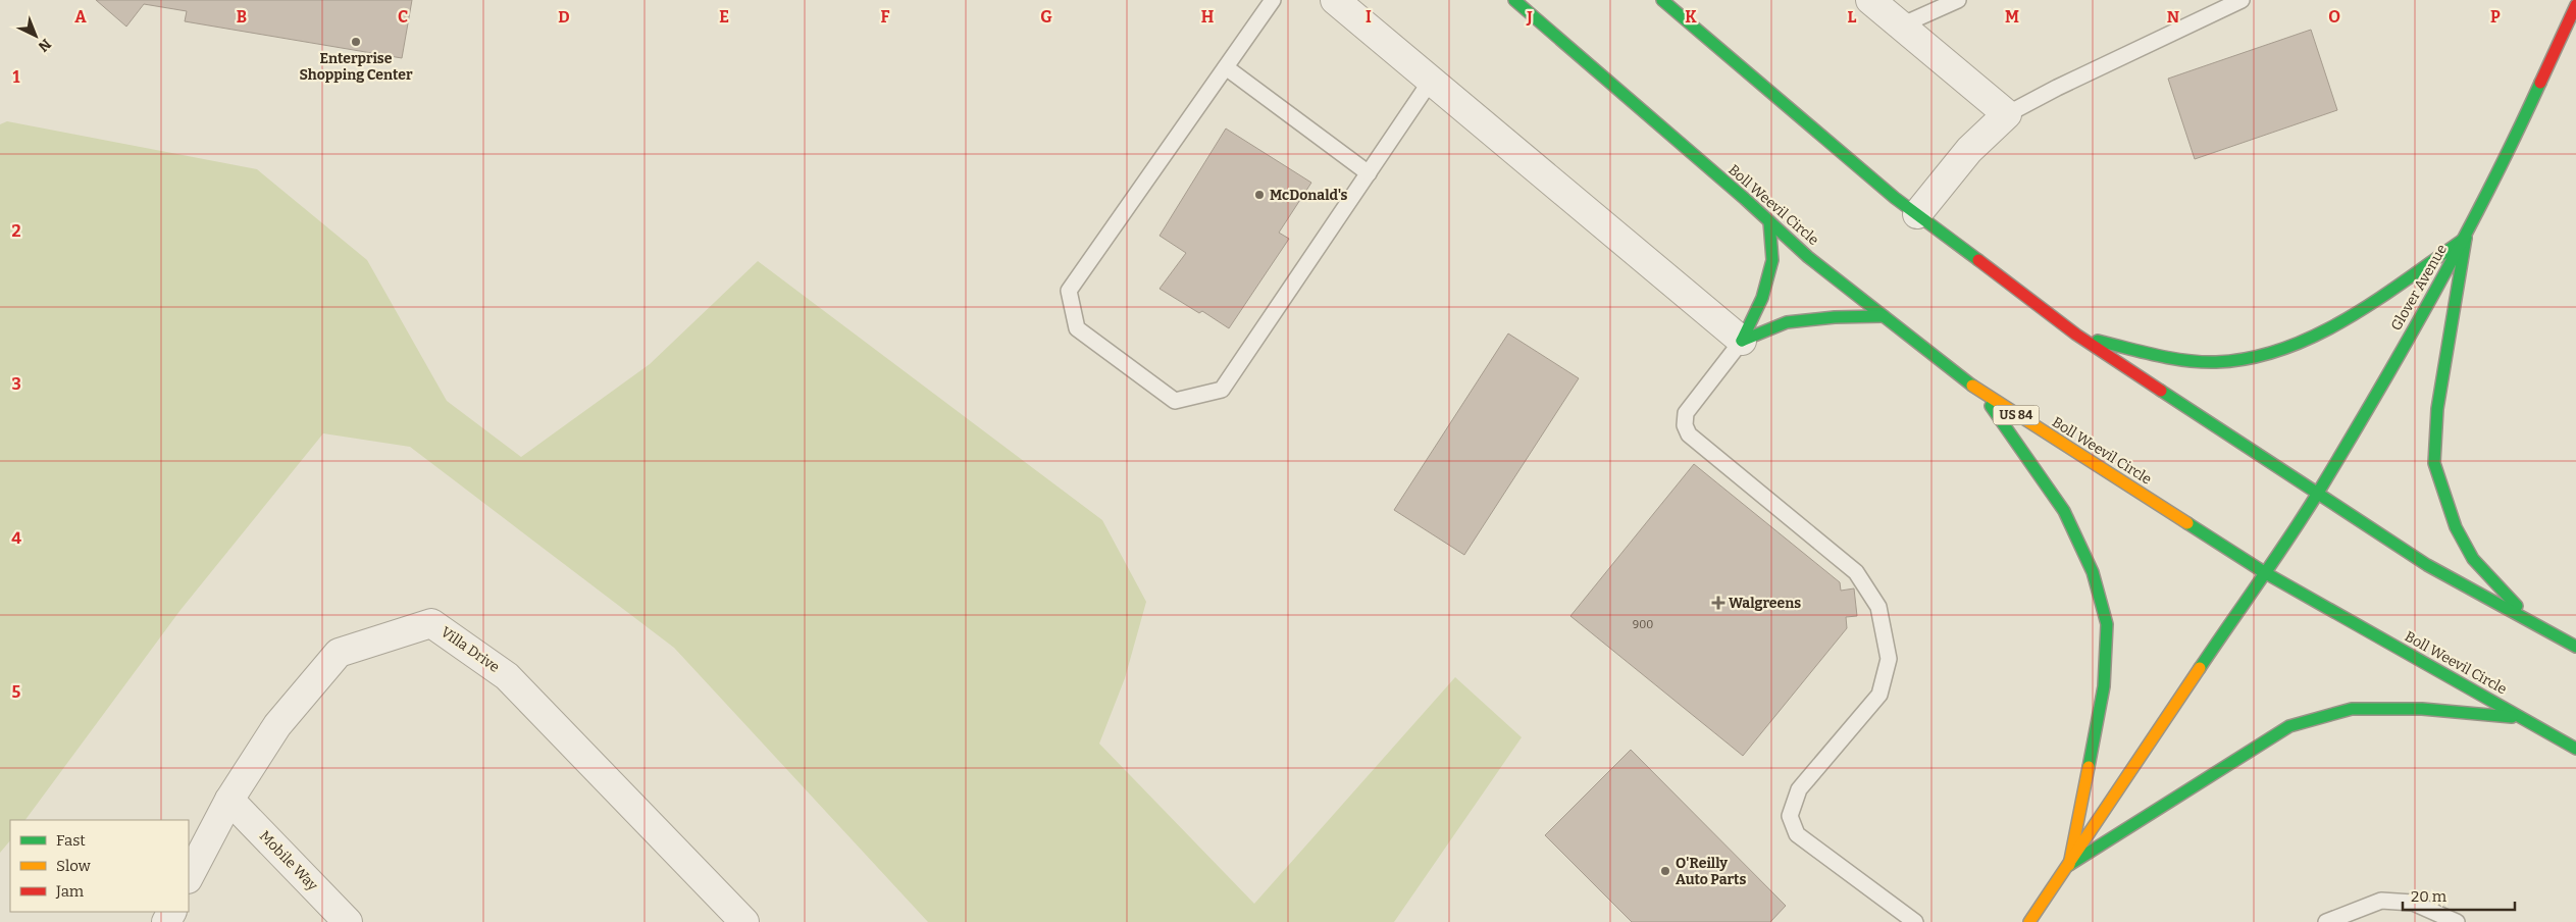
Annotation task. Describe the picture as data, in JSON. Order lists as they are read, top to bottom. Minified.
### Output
{"streets":{"main road":["Boll Weevil Circle","Glover Avenue","US 84"],"street":["Villa Drive","Mobile Way"]},"crossings":[["Boll Weevil Circle","Glover Avenue"],["Villa Drive","Mobile Way"]],"places":{"other":["Enterprise Shopping Center","McDonald's","O'Reilly Auto Parts"],"health":["Walgreens"]},"house_numbers":["900"],"legend":["Fast","Slow","Jam"],"scale_bar":"20 m","north":"bottom right","grid":{"columns":["A","B","C","D","E","F","G","H","I","J","K","L","M","N","O","P"],"rows":["1","2","3","4","5"]}}
